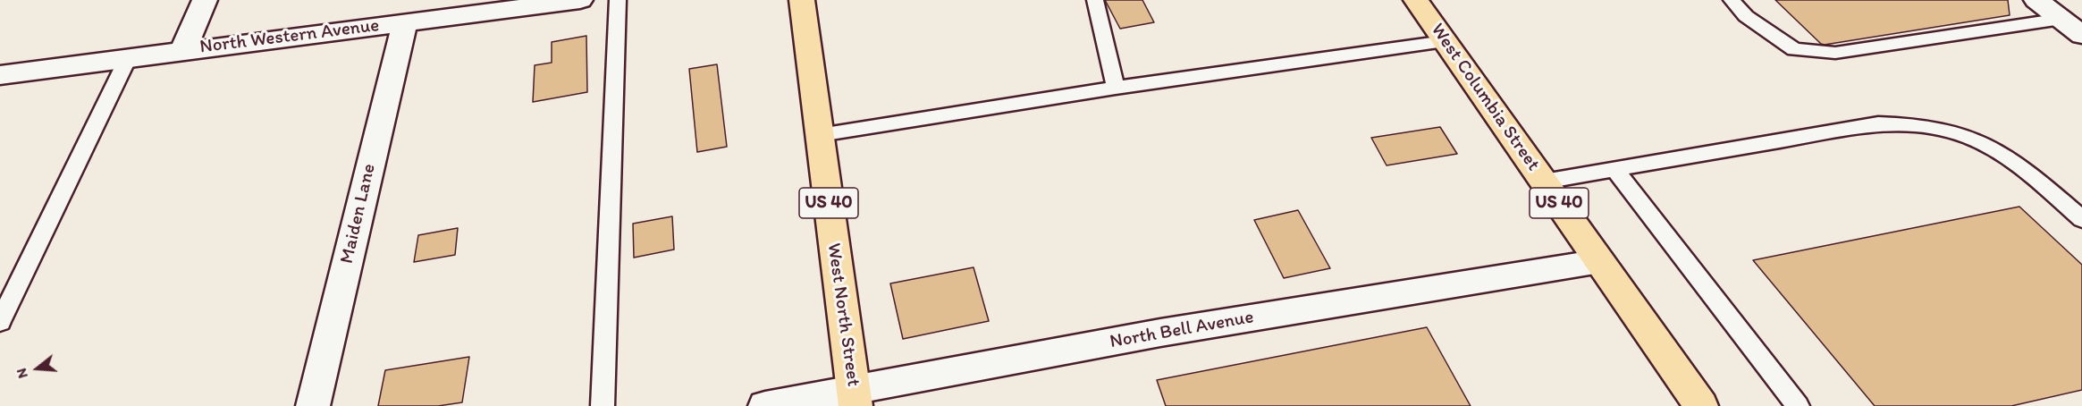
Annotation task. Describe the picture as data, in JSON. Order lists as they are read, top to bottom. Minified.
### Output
{"streets":{"main road":["West Columbia Street","US 40","West North Street"],"street":["North Western Avenue","Maiden Lane","North Bell Avenue"]},"crossings":[["North Western Avenue","Maiden Lane"],["West Columbia Street","North Bell Avenue"],["West North Street","North Bell Avenue"]],"north":"left"}
